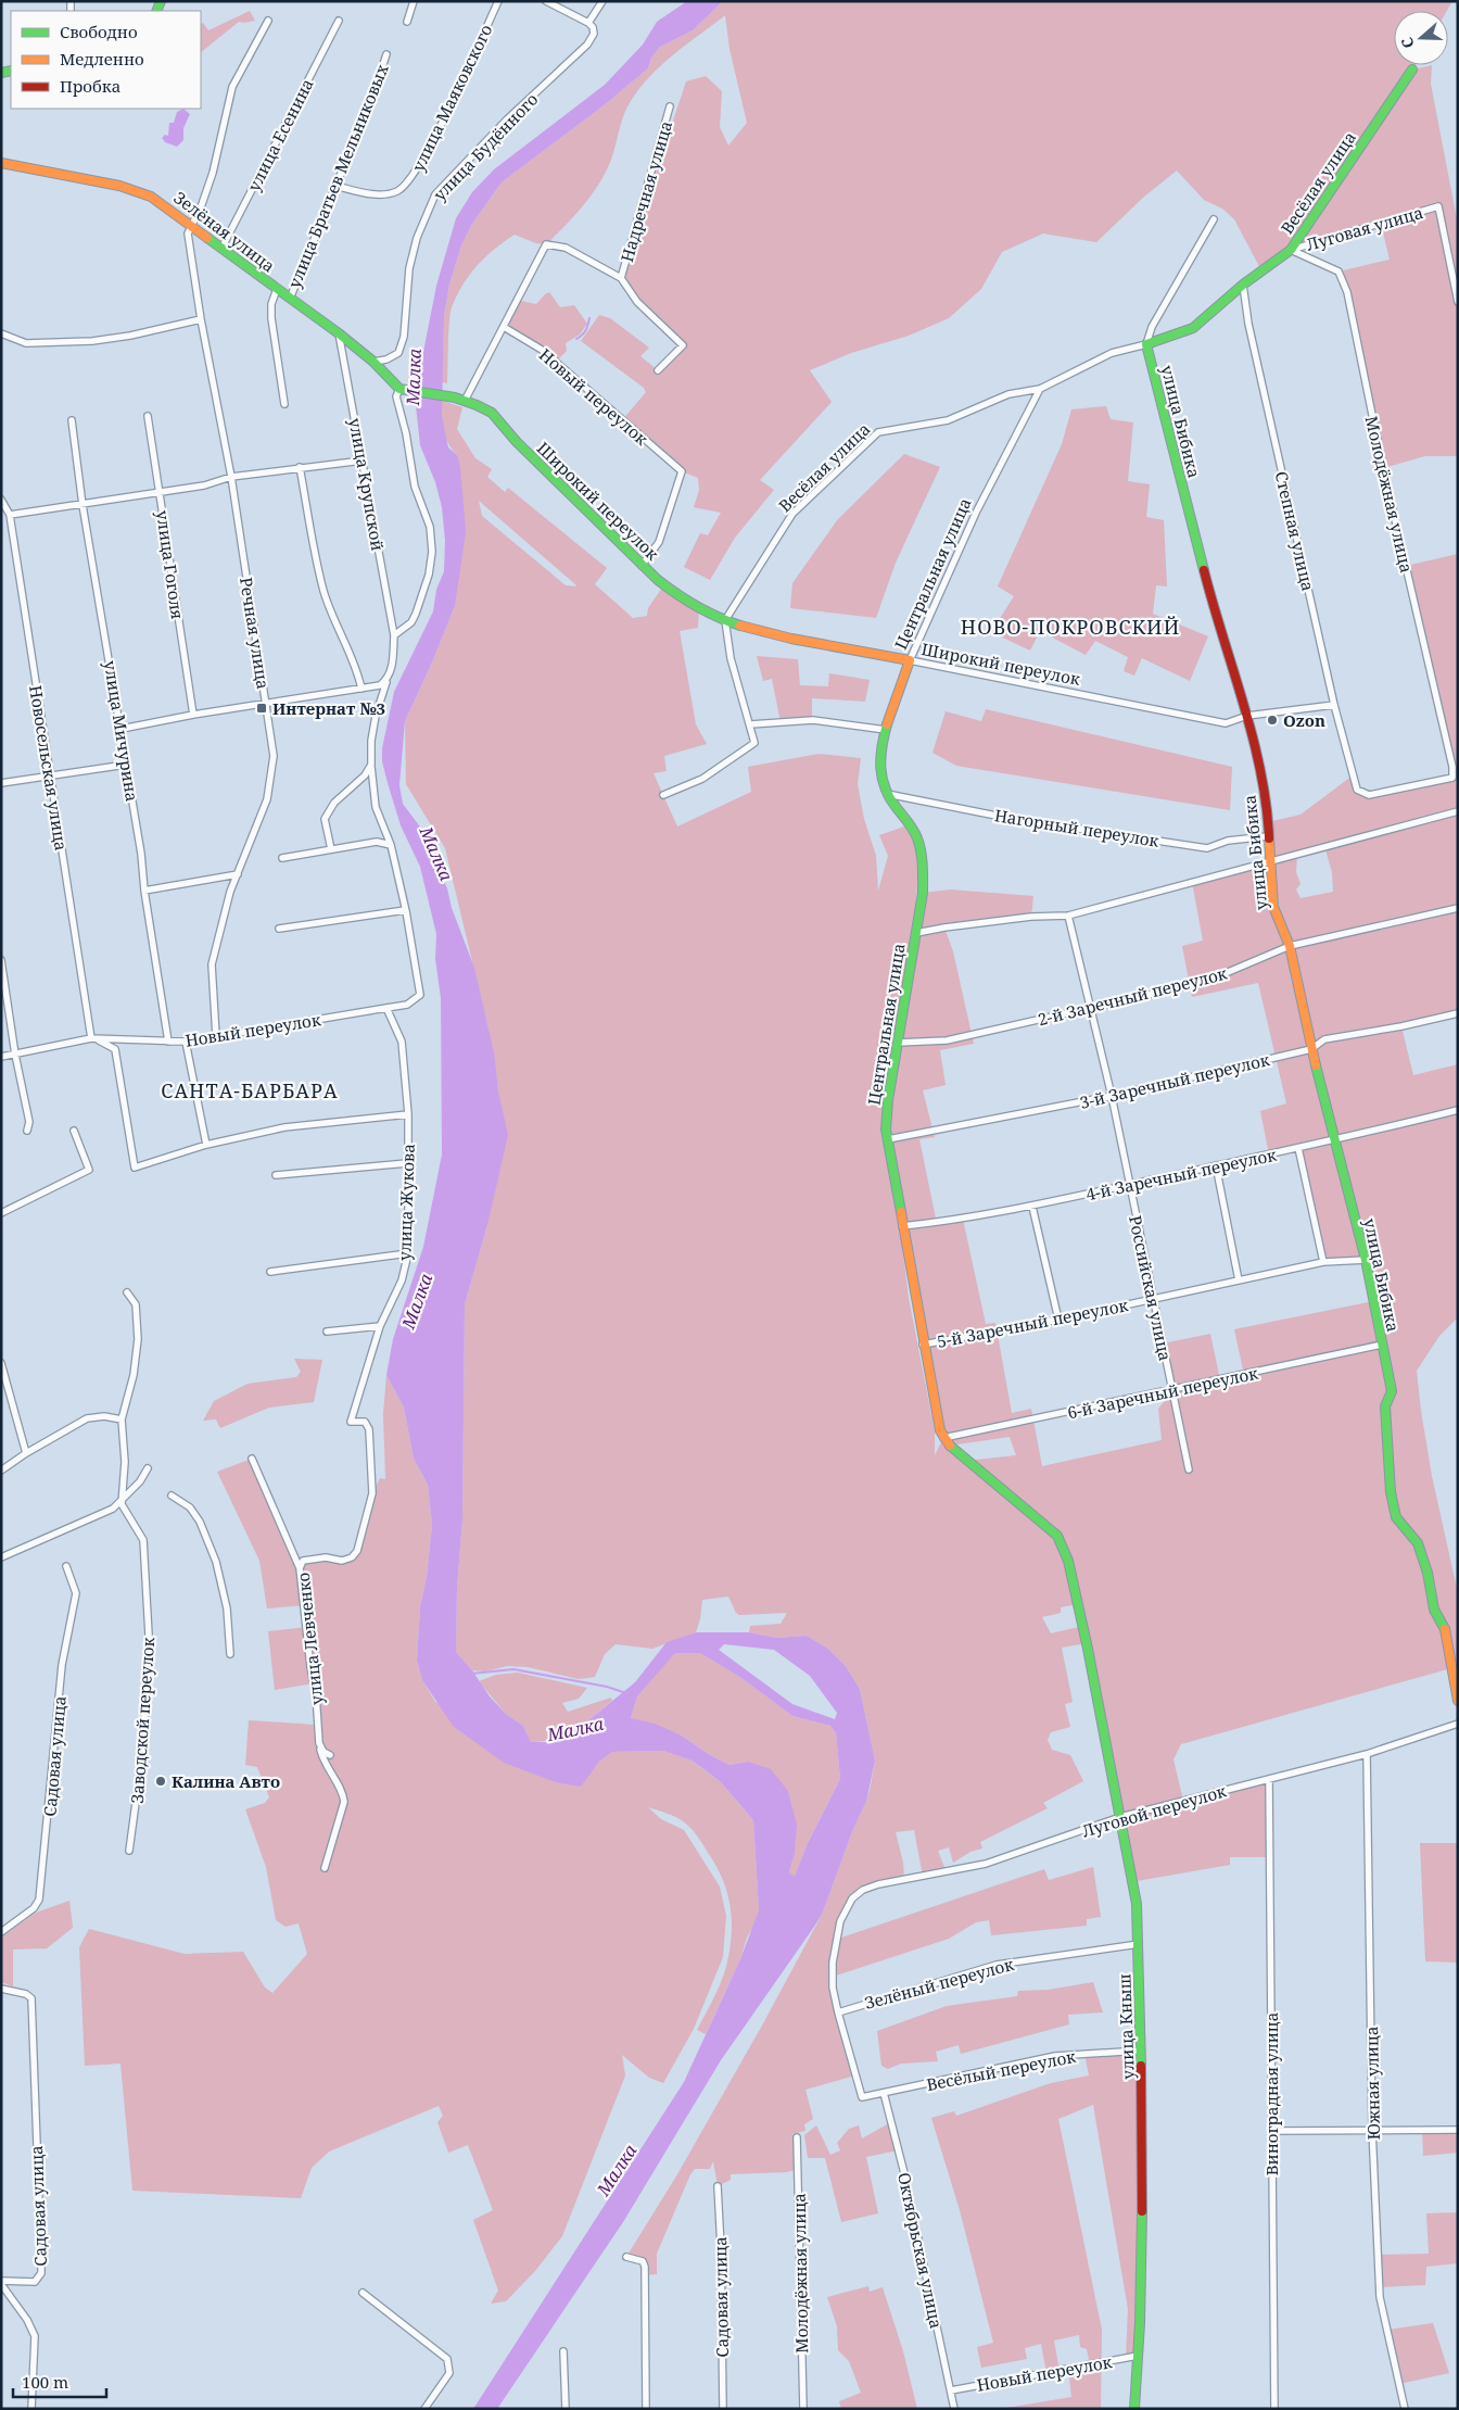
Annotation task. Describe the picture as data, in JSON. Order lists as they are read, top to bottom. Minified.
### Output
{"streets":{"street":["улица Маяковского","улица Есенина","улица Будённого","улица Братьев Мельниковых","Весёлая улица","Надречная улица","Луговая улица","Зелёная улица","Новый переулок","улица Бибика","улица Крупской","Молодёжная улица","Широкий переулок","Степная улица","улица Гоголя","Центральная улица","Речная улица","улица Мичурина","Новосельская улица","Нагорный переулок","2-й Заречный переулок","3-й Заречный переулок","4-й Заречный переулок","улица Жукова","Российская улица","5-й Заречный переулок","6-й Заречный переулок","улица Левченко","Заводской переулок","Садовая улица","Луговой переулок","Зелёный переулок","улица Кныш","Весёлый переулок","Южная улица","Виноградная улица","Октябрьская улица"]},"crossings":[["улица Маяковского","улица Братьев Мельниковых"],["улица Есенина","Зелёная улица"],["улица Будённого","Зелёная улица"],["улица Братьев Мельниковых","Зелёная улица"],["Весёлая улица","Луговая улица"],["Весёлая улица","улица Бибика"],["Весёлая улица","Молодёжная улица"],["Весёлая улица","Широкий переулок"],["Весёлая улица","Степная улица"],["Весёлая улица","Центральная улица"],["Надречная улица","Новый переулок"],["Надречная улица","Широкий переулок"],["Луговая улица","Молодёжная улица"],["Зелёная улица","улица Крупской"],["Зелёная улица","Широкий переулок"],["Зелёная улица","Речная улица"],["Новый переулок","улица Крупской"],["Новый переулок","Широкий переулок"],["Новый переулок","Речная улица"],["Новый переулок","улица Мичурина"],["Новый переулок","Новосельская улица"],["Новый переулок","улица Жукова"],["Новый переулок","улица Кныш"],["Новый переулок","Октябрьская улица"],["улица Бибика","Широкий переулок"],["улица Бибика","Нагорный переулок"],["улица Бибика","2-й Заречный переулок"],["улица Бибика","3-й Заречный переулок"],["улица Бибика","4-й Заречный переулок"],["улица Бибика","5-й Заречный переулок"],["улица Бибика","6-й Заречный переулок"],["Молодёжная улица","Степная улица"],["Широкий переулок","Степная улица"],["Широкий переулок","Центральная улица"],["Центральная улица","Нагорный переулок"],["Центральная улица","2-й Заречный переулок"],["Центральная улица","3-й Заречный переулок"],["Центральная улица","4-й Заречный переулок"],["Центральная улица","5-й Заречный переулок"],["Центральная улица","6-й Заречный переулок"],["Центральная улица","улица Кныш"],["2-й Заречный переулок","Российская улица"],["3-й Заречный переулок","Российская улица"],["4-й Заречный переулок","Российская улица"],["улица Жукова","улица Левченко"],["Российская улица","5-й Заречный переулок"],["Российская улица","6-й Заречный переулок"],["Луговой переулок","Зелёный переулок"],["Луговой переулок","улица Кныш"],["Луговой переулок","Весёлый переулок"],["Луговой переулок","Южная улица"],["Луговой переулок","Виноградная улица"],["Зелёный переулок","улица Кныш"],["Зелёный переулок","Весёлый переулок"],["улица Кныш","Весёлый переулок"],["Весёлый переулок","Октябрьская улица"]],"districts":["НОВО-ПОКРОВСКИЙ","САНТА-БАРБАРА"],"water":["Малка"],"places":{"transit":["Интернат №3"],"other":["Ozon","Калина Авто"]},"legend":["Свободно","Медленно","Пробка"],"scale_bar":"100 m","north":"left"}
